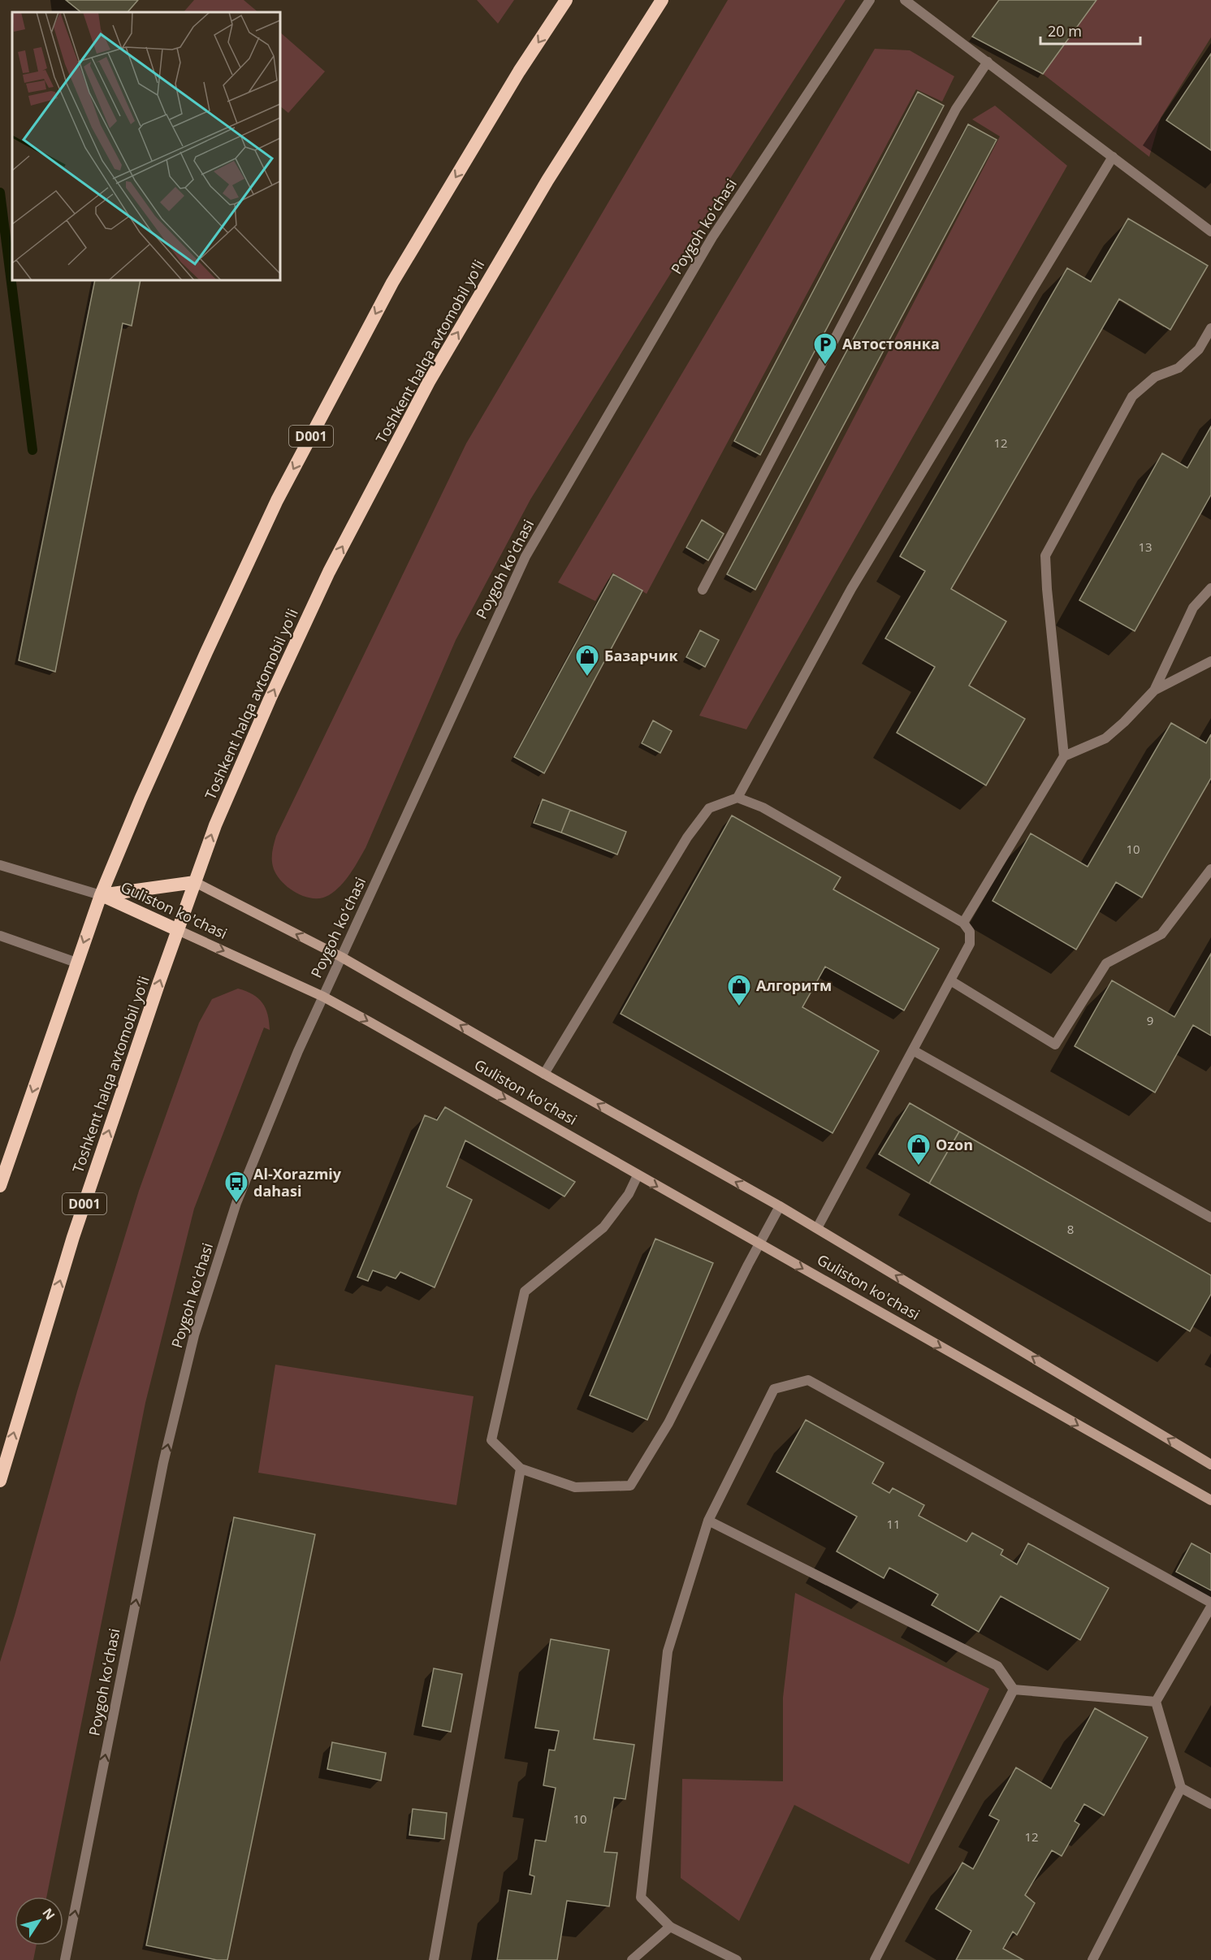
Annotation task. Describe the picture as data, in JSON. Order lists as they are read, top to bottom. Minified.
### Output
{"streets":{"highway":["Toshkent halqa avtomobil yo'li","D001","Guliston ko'chasi"],"street":["Poygoh koʻchasi"]},"crossings":[["Poygoh koʻchasi","Guliston ko'chasi"],["Toshkent halqa avtomobil yo'li","Guliston ko'chasi"],["D001","Guliston ko'chasi"]],"one_way":["Poygoh koʻchasi"],"places":{"parking":["Автостоянка"],"shop":["Базарчик","Алгоритм","Ozon"],"bus stop":["Al-Xorazmiy dahasi"]},"house_numbers":["12","13","10","9","8","11","10","12"],"scale_bar":"20 m","north":"top right"}
